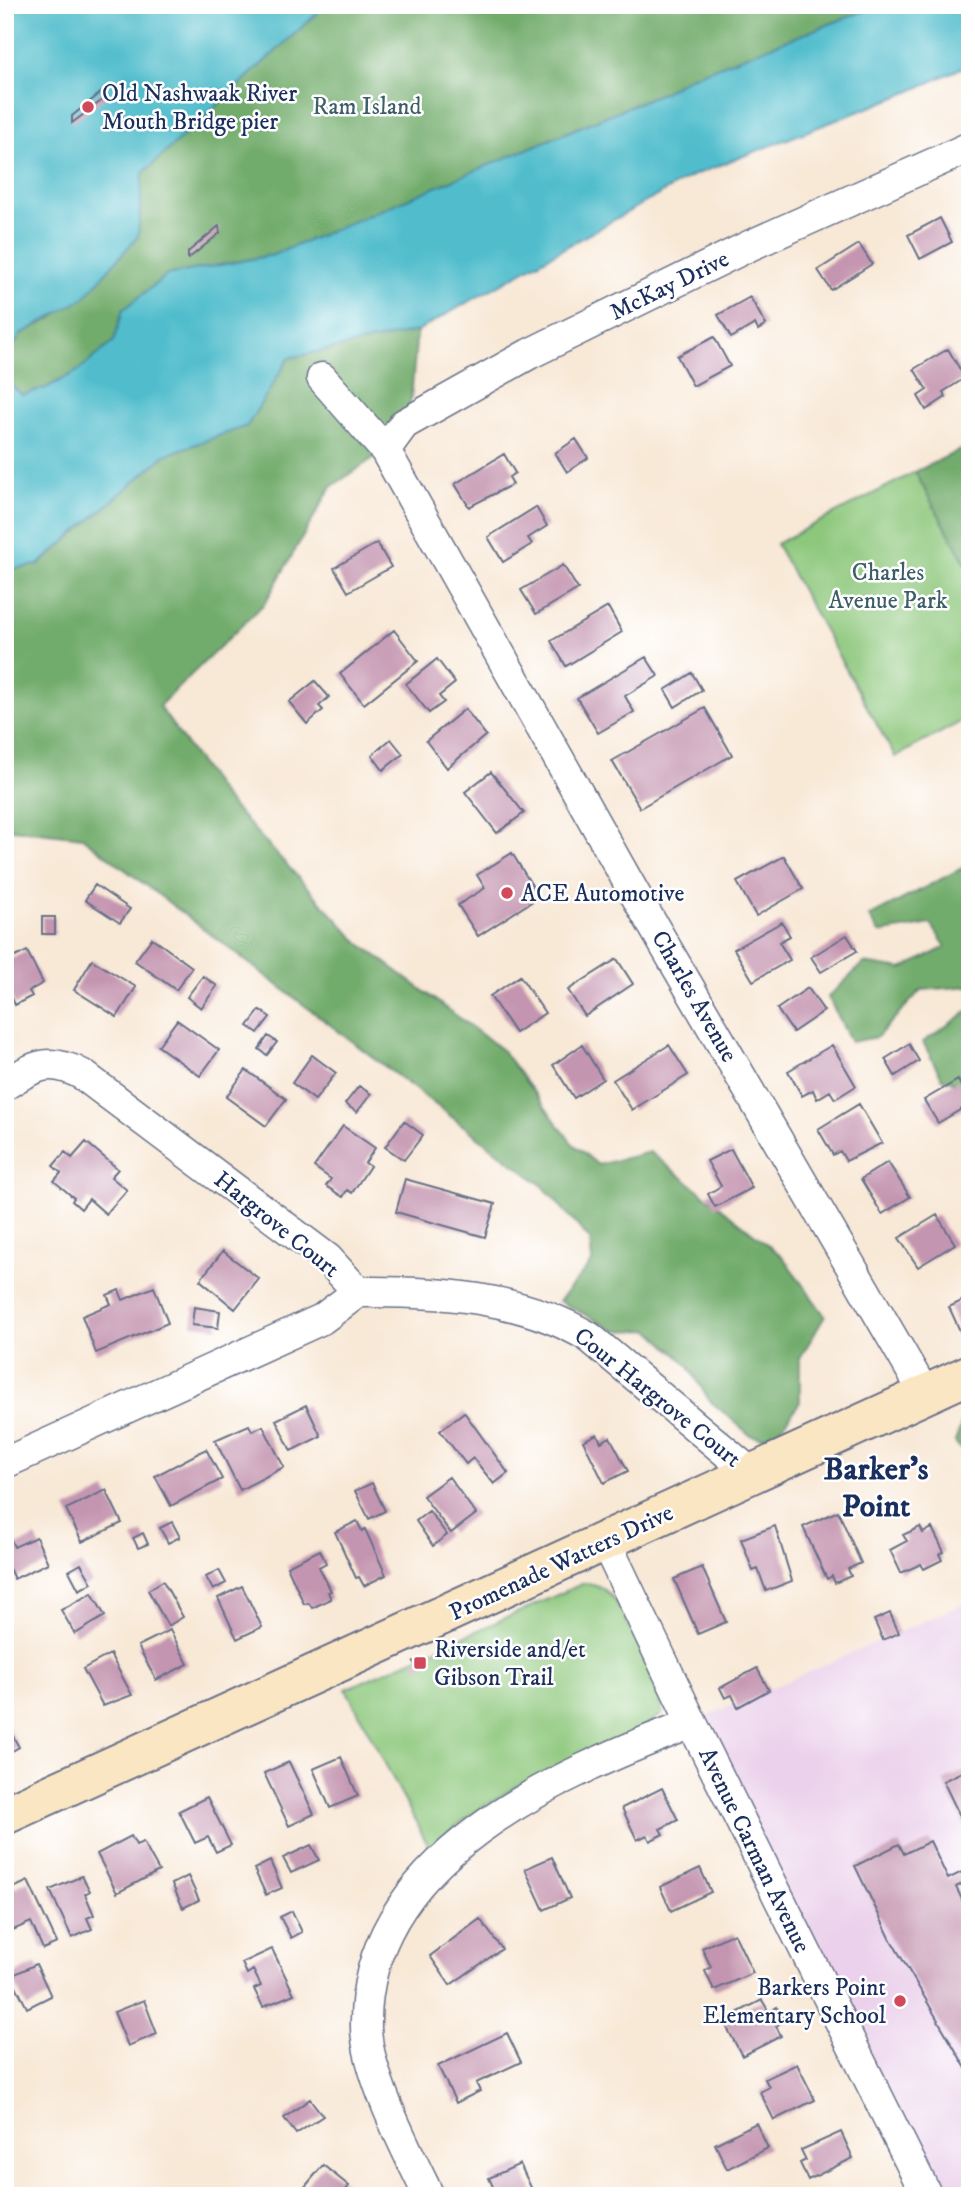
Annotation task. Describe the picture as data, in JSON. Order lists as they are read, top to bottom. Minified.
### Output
{"streets":{"main road":["Promenade Watters Drive"],"street":["McKay Drive","Charles Avenue","Hargrove Court","Cour Hargrove Court","Avenue Carman Avenue"]},"crossings":[["McKay Drive","Charles Avenue"],["Charles Avenue","Promenade Watters Drive"],["Hargrove Court","Cour Hargrove Court"],["Cour Hargrove Court","Promenade Watters Drive"],["Promenade Watters Drive","Avenue Carman Avenue"]],"districts":["Barker's Point"],"parks":["Ram Island","Charles Avenue Park"],"places":{"other":["Old Nashwaak River Mouth Bridge pier","ACE Automotive","Barkers Point Elementary School"],"transit":["Riverside and/et Gibson Trail"]}}
